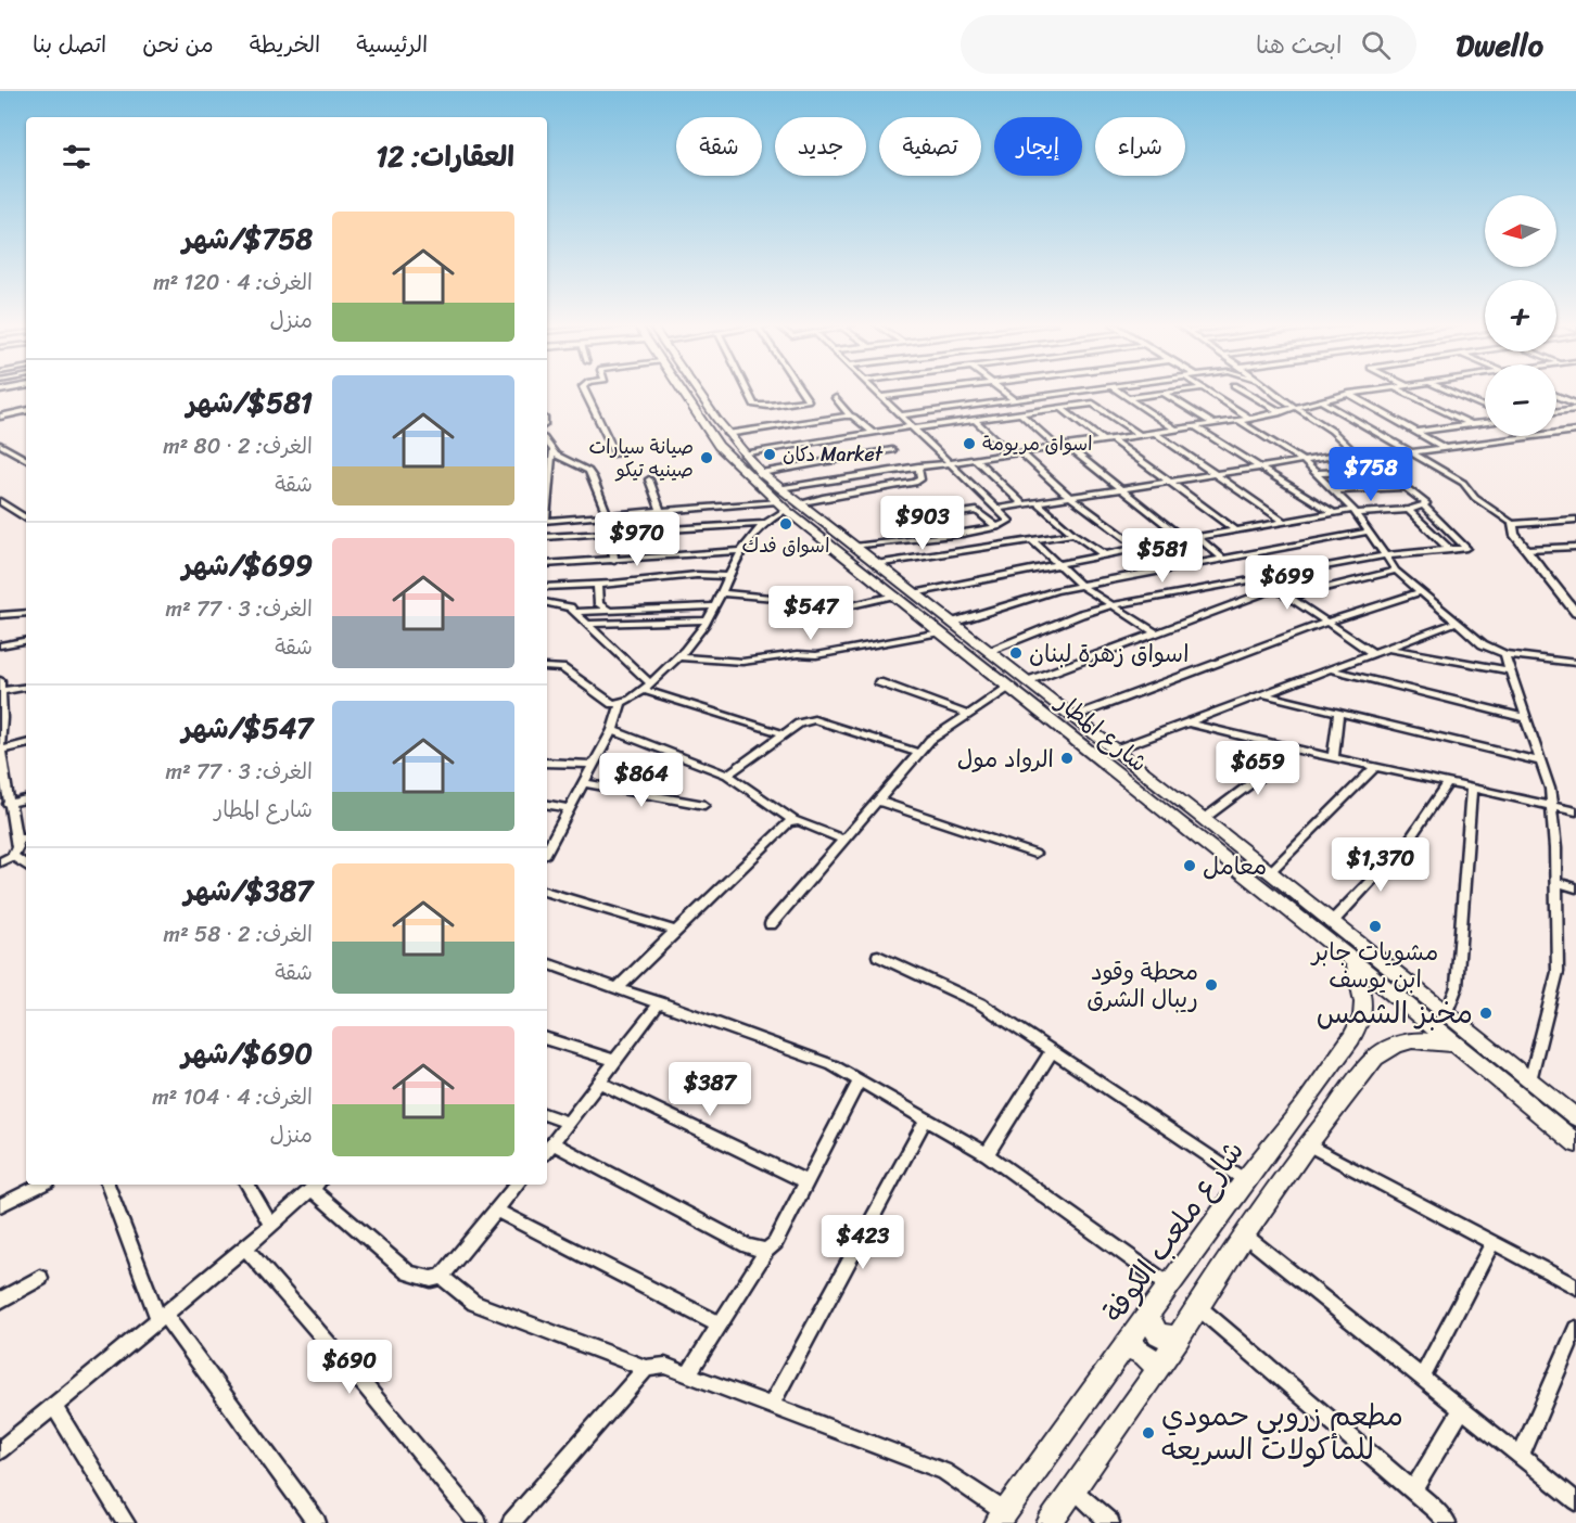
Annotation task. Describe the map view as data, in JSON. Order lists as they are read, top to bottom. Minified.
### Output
{"streets":{"main road":["شارع المطار","شارع ملعب الكوفة"]},"crossings":[["شارع المطار","شارع ملعب الكوفة"]],"places":["اسواق مريومة","دكان Market","صيانة سيارات صينيه تيكو","اسواق فدك","اسواق زهرة لبنان","الرواد مول","معامل","مشويات جابر ابن يوسف","محطة وقود ريبال الشرق","مخبز الشمس","مطعم زروبي حمودي للمأكولات السريعه"],"north":"left","page":{"header":"Dwello","search":"ابحث هنا","nav":["الرئيسية","الخريطة","من نحن","اتصل بنا"],"chip":["شراء","إيجار","تصفية","جديد","شقة"],"heading":"العقارات: 12","map_buttons":["+","−"],"list":[{"name":"$758/شهر","note":"الغرف: 4 · 120 m² · منزل"},{"name":"$581/شهر","note":"الغرف: 2 · 80 m² · شقة"},{"name":"$699/شهر","note":"الغرف: 3 · 77 m² · شقة"},{"name":"$547/شهر","note":"الغرف: 3 · 77 m² · شارع المطار"},{"name":"$387/شهر","note":"الغرف: 2 · 58 m² · شقة"},{"name":"$690/شهر","note":"الغرف: 4 · 104 m² · منزل"}],"price":["$758","$903","$970","$581","$699","$547","$659","$864","$1,370","$387","$423","$690"]}}
